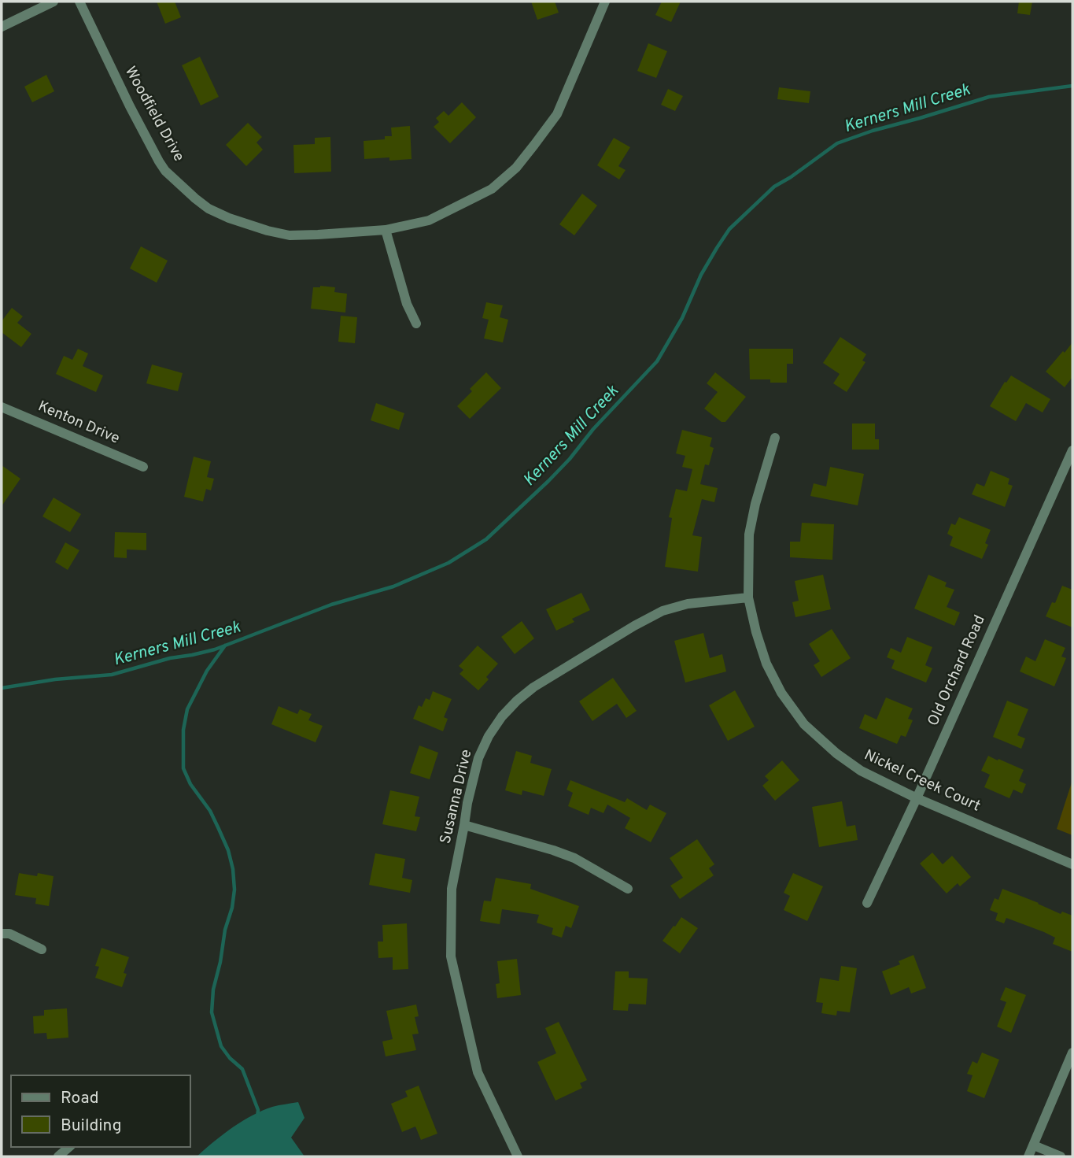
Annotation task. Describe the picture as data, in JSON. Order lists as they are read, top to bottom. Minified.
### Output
{"streets":{"street":["Woodfield Drive","Kenton Drive","Old Orchard Road","Nickel Creek Court","Susanna Drive"]},"crossings":[["Old Orchard Road","Nickel Creek Court"],["Nickel Creek Court","Susanna Drive"]],"water":["Kerners Mill Creek"],"legend":["Road","Building"]}
